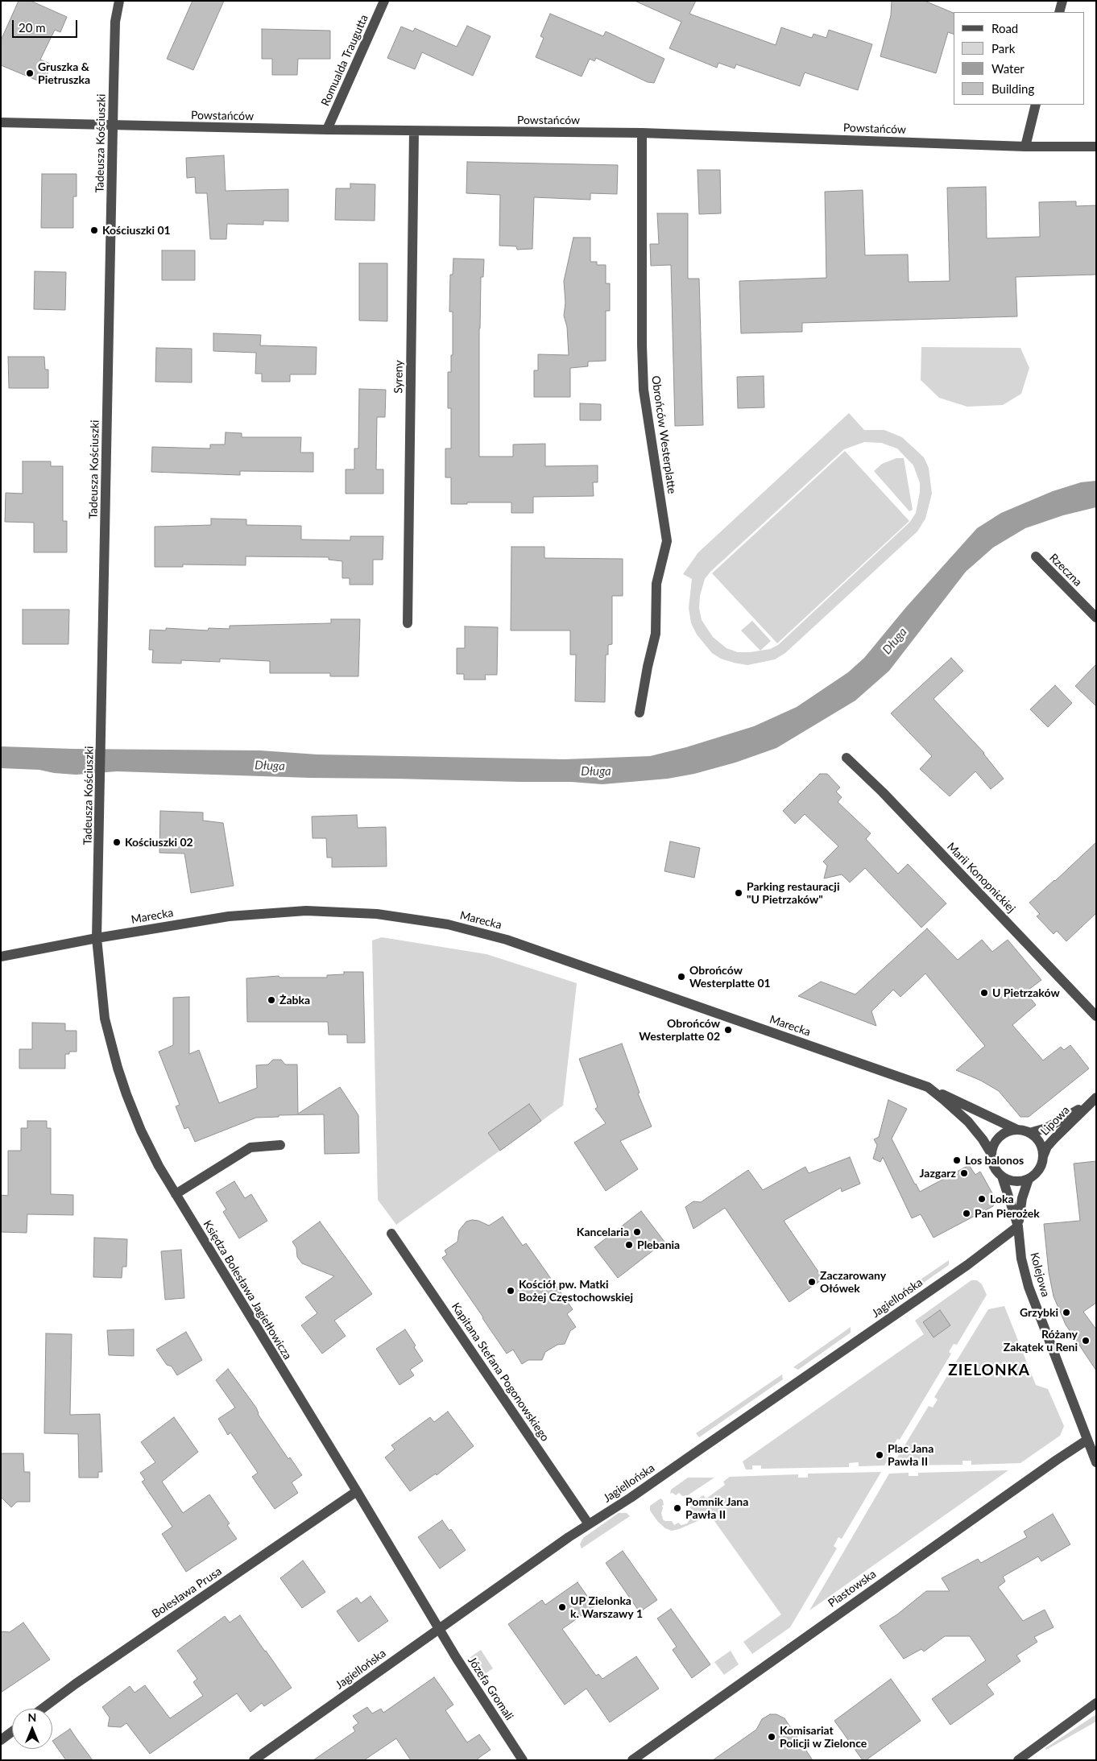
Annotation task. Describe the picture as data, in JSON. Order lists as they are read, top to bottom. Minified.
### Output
{"streets":{"street":["Romualda Traugutta","Powstańców","Tadeusza Kościuszki","Syreny","Obrońców Westerplatte","Rzeczna","Marii Konopnickiej","Marecka","Lipowa","Kolejowa","Księdza Bolesława Jagiełłowicza","Jagiellońska","Kapitana Stefana Pogonowskiego","Piastowska","Bolesława Prusa","Józefa Gromali"]},"crossings":[["Romualda Traugutta","Powstańców"],["Powstańców","Tadeusza Kościuszki"],["Powstańców","Syreny"],["Powstańców","Obrońców Westerplatte"],["Tadeusza Kościuszki","Marecka"],["Tadeusza Kościuszki","Księdza Bolesława Jagiełłowicza"],["Marecka","Lipowa"],["Marecka","Kolejowa"],["Marecka","Księdza Bolesława Jagiełłowicza"],["Lipowa","Kolejowa"],["Kolejowa","Jagiellońska"],["Kolejowa","Piastowska"],["Księdza Bolesława Jagiełłowicza","Jagiellońska"],["Księdza Bolesława Jagiełłowicza","Bolesława Prusa"],["Księdza Bolesława Jagiełłowicza","Józefa Gromali"],["Jagiellońska","Kapitana Stefana Pogonowskiego"],["Jagiellońska","Józefa Gromali"]],"districts":["ZIELONKA"],"water":["Długa"],"places":["Gruszka & Pietruszka","Kościuszki 01","Kościuszki 02","Parking restauracji \"U Pietrzaków\"","Obrońców Westerplatte 01","U Pietrzaków","Żabka","Obrońców Westerplatte 02","Los balonos","Jazgarz","Loka","Pan Pierożek","Kancelaria","Plebania","Zaczarowany Ołówek","Kościół pw. Matki Bożej Częstochowskiej","Grzybki","Różany Zakątek u Reni","Plac Jana Pawła II","Pomnik Jana Pawła II","UP Zielonka k. Warszawy 1","Komisariat Policji w Zielonce"],"legend":["Road","Park","Water","Building"],"scale_bar":"20 m","north":"top"}
